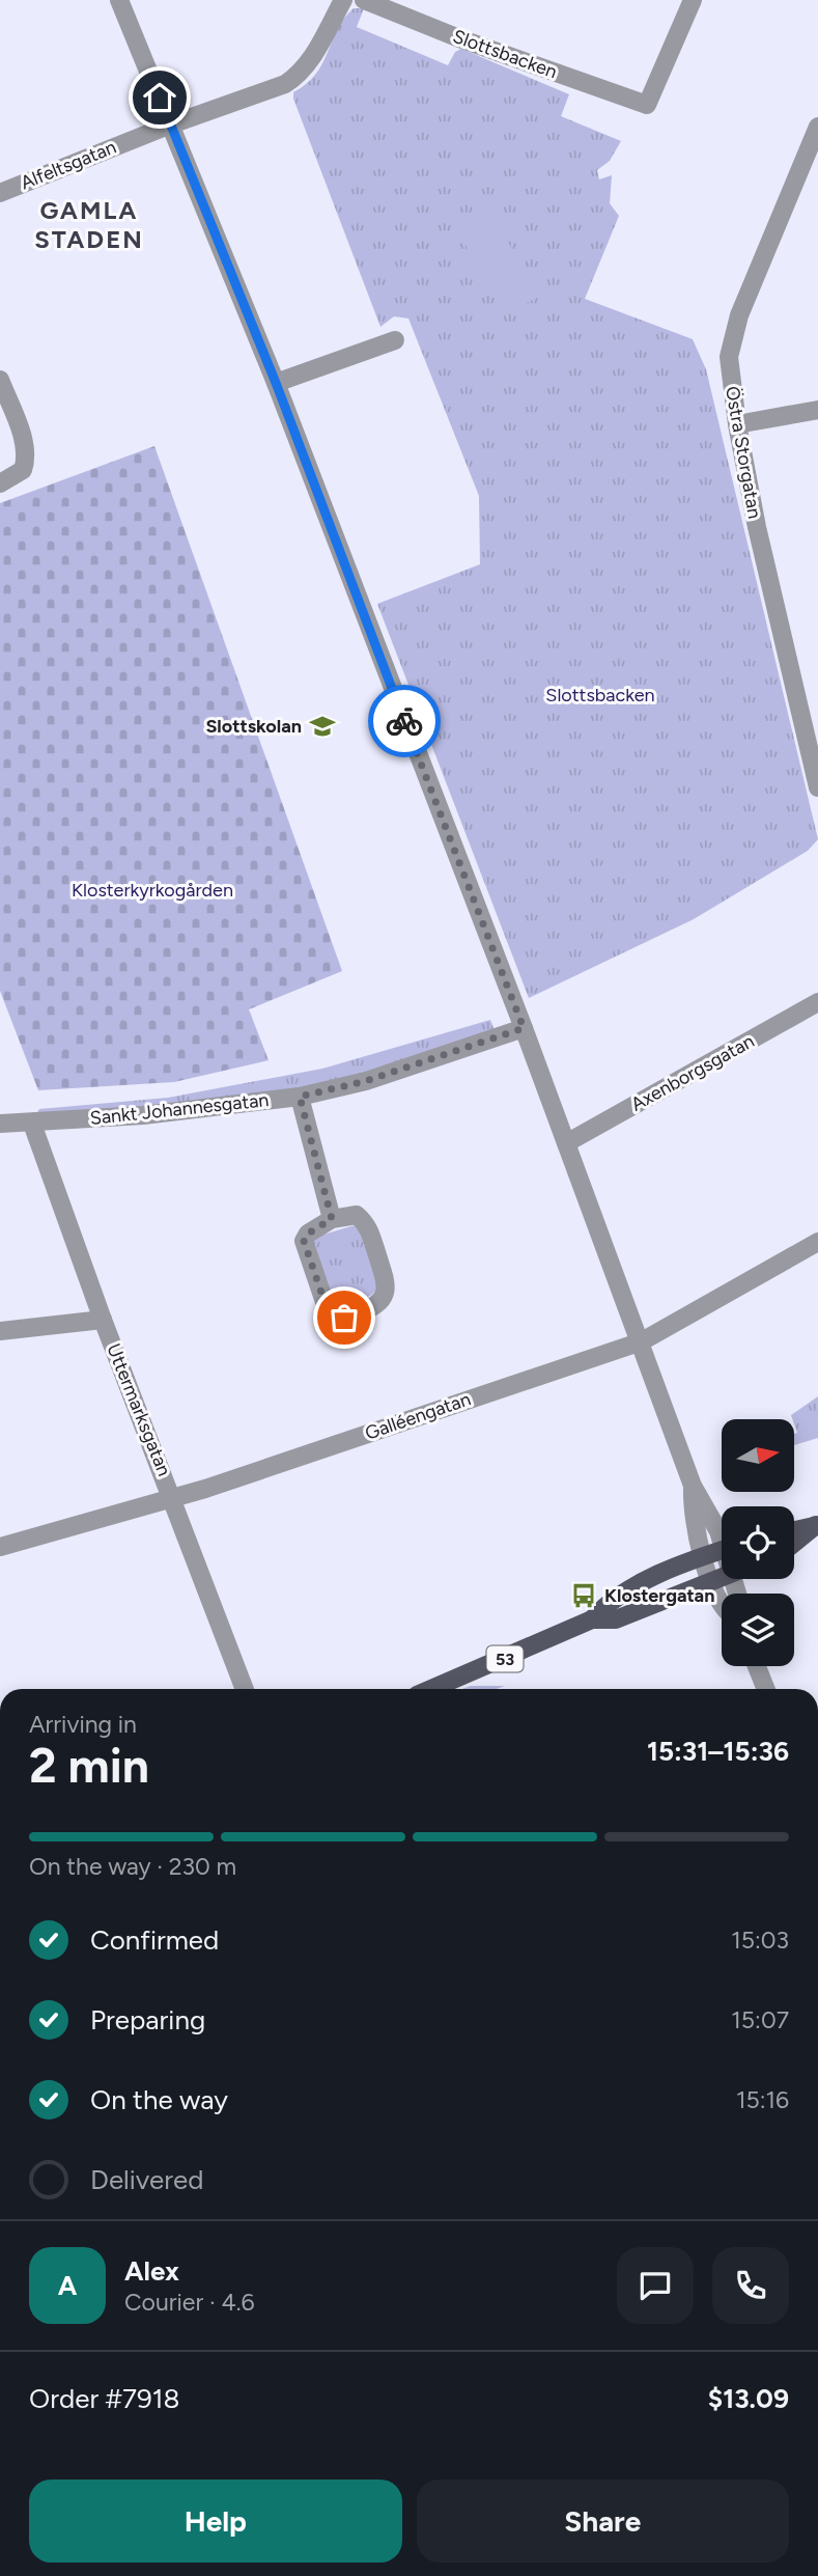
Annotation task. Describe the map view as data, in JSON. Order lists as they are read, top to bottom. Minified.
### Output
{"streets":{"main road":["53"],"street":["Slottsbacken","Alfeltsgatan","Östra Storgatan","Axenborgsgatan","Sankt Johannesgatan","Uttermarksgatan","Galléengatan"]},"crossings":[["Sankt Johannesgatan","Uttermarksgatan"],["Uttermarksgatan","Galléengatan"]],"districts":["GAMLA STADEN"],"parks":["Slottsbacken","Klosterkyrkogården"],"places":{"school or university":["Slottskolan"],"bus stop":["Klostergatan"]},"north":"right","page":{"heading":["2 min","Arriving in","15:31–15:36"],"panel":["Alex","Courier · 4.6","Order #7918","$13.09"],"bar":"On the way · 230 m","list":[["Confirmed","15:03"],["Preparing","15:07"],["On the way","15:16"],"Delivered"],"round":"A","buttons":["Help","Share"]}}
